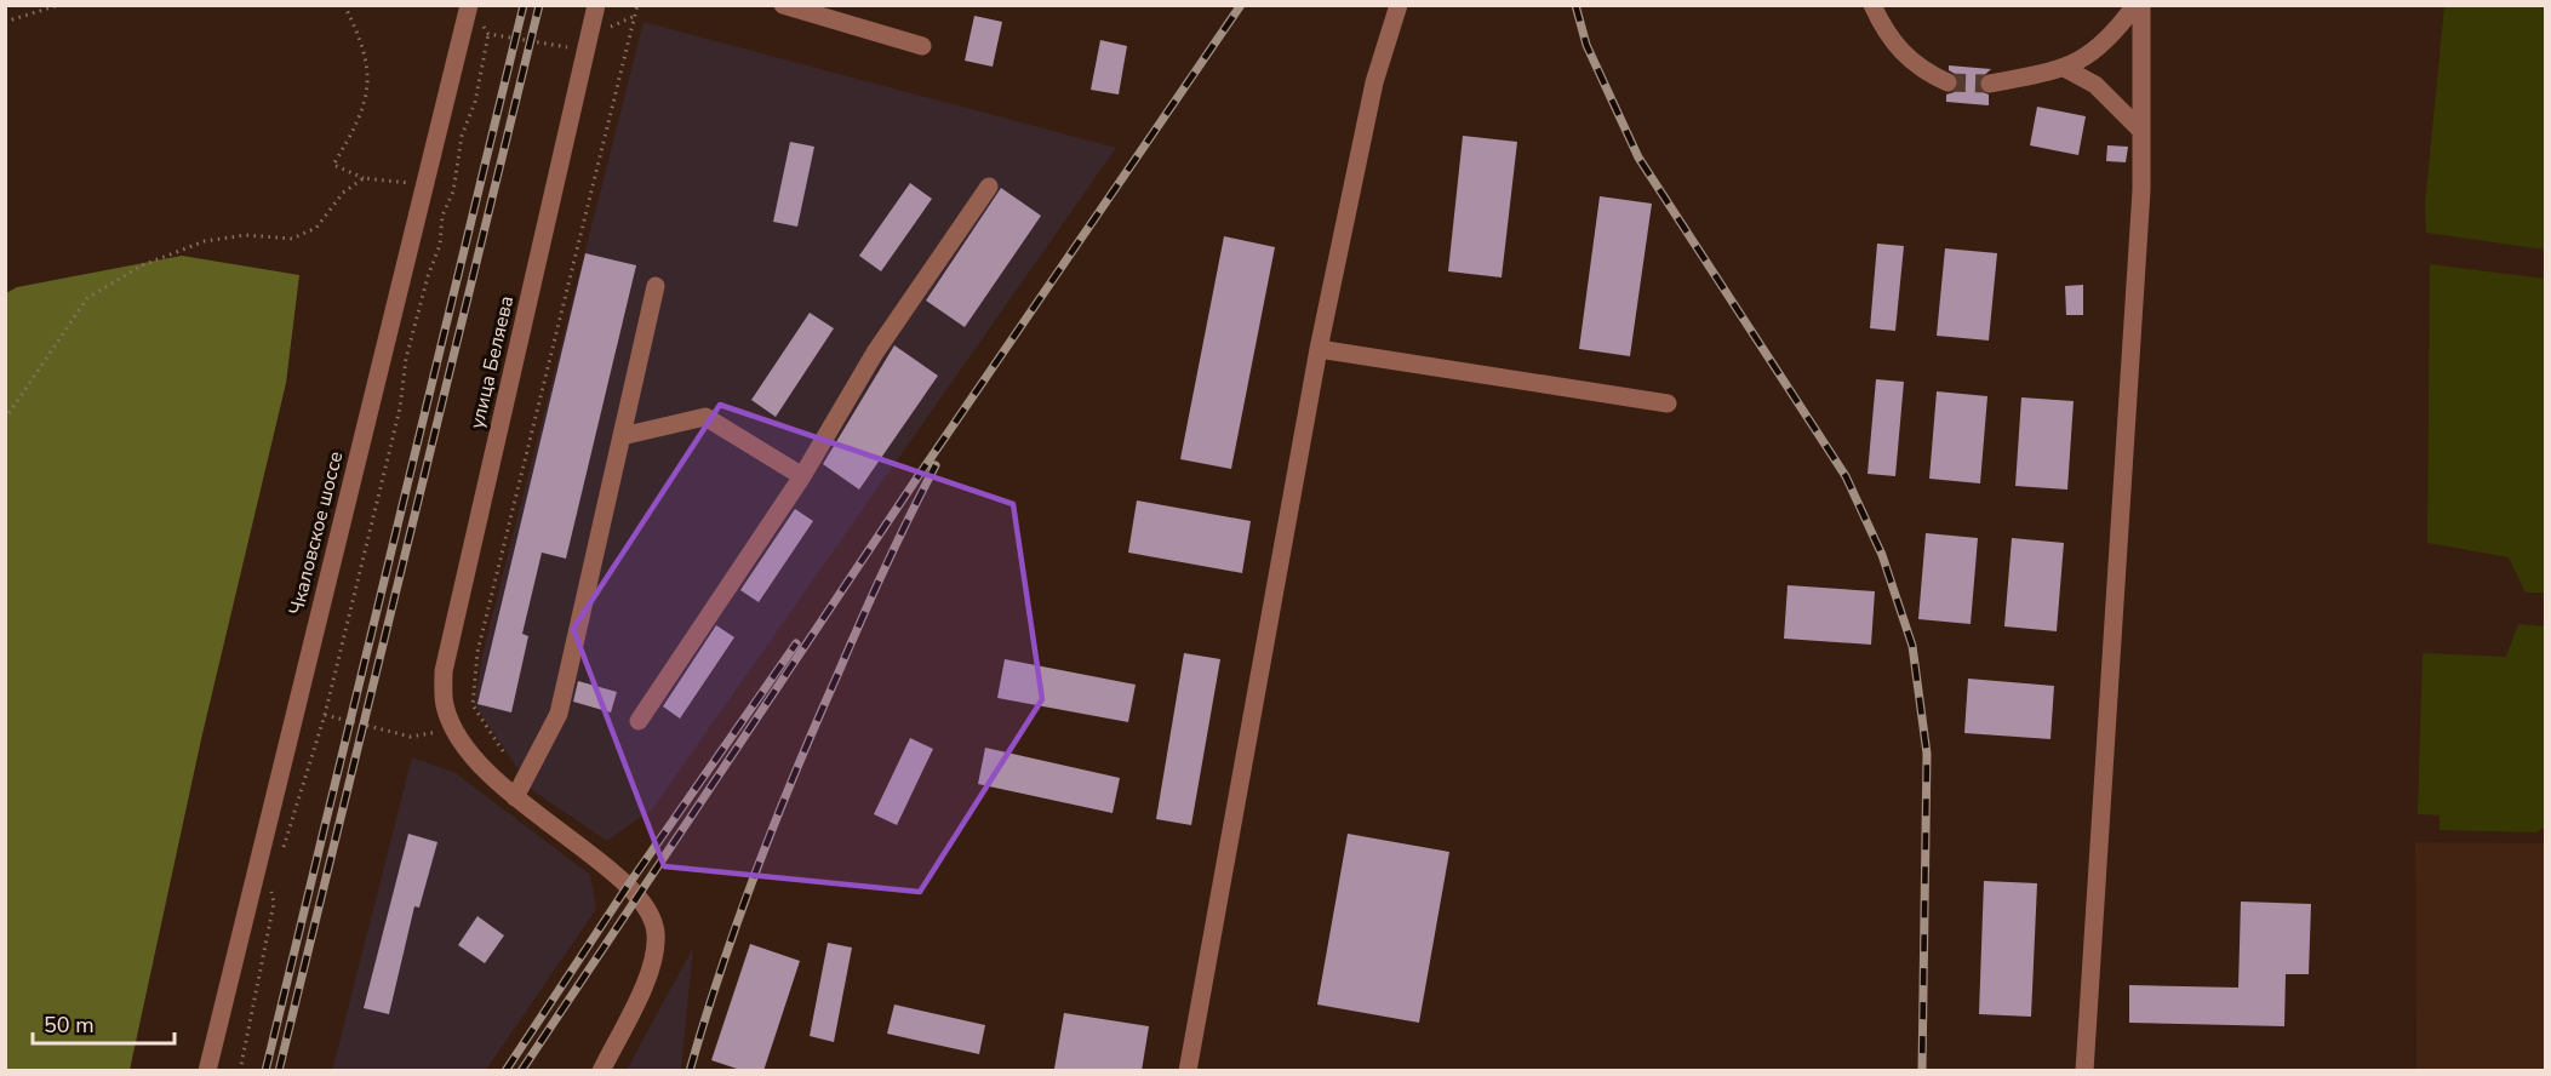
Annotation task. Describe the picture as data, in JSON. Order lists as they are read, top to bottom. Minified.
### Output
{"streets":{"street":["улица Беляева","Чкаловское шоссе"]},"scale_bar":"50 m"}
